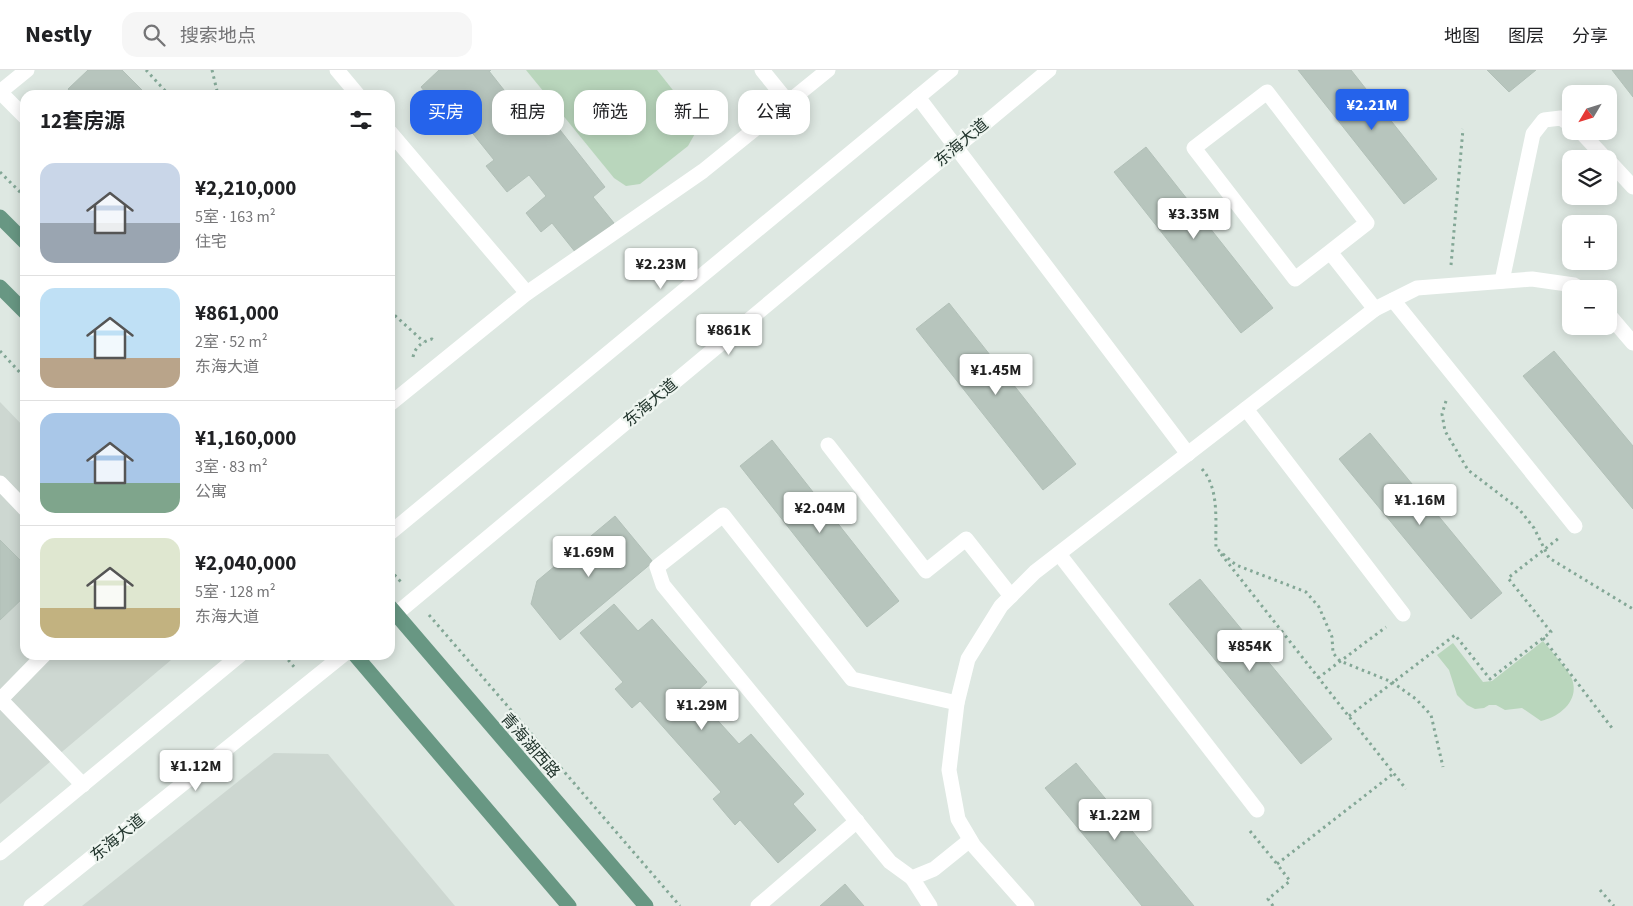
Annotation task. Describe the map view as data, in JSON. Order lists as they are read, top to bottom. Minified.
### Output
{"streets":{"main road":["青海湖西路"],"street":["东海大道"]},"north":"bottom left","page":{"header":"Nestly","search":"搜索地点","nav":["地图","图层","分享"],"map_buttons":["+","−"],"price":["¥2.21M","¥3.35M","¥2.23M","¥861K","¥1.45M","¥1.16M","¥2.04M","¥1.69M","¥854K","¥1.29M","¥1.12M","¥1.22M"],"chip":["买房","租房","筛选","新上","公寓"],"heading":"12套房源","list":[{"name":"¥2,210,000","note":"5室 · 163 m² · 住宅"},{"name":"¥861,000","note":"2室 · 52 m² · 东海大道"},{"name":"¥1,160,000","note":"3室 · 83 m² · 公寓"},{"name":"¥2,040,000","note":"5室 · 128 m² · 东海大道"}]}}
